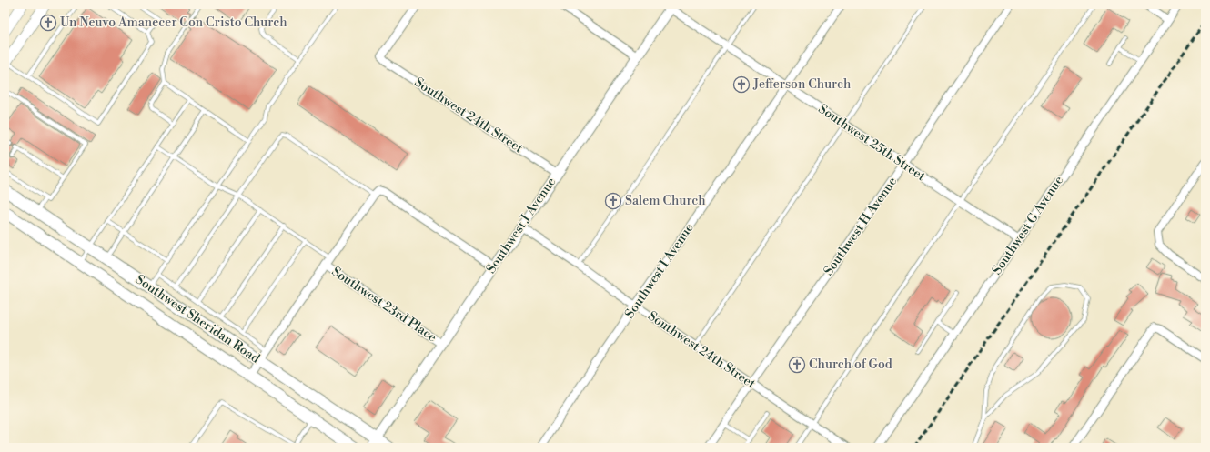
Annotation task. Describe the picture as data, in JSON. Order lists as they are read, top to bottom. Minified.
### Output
{"streets":{"main road":["Southwest Sheridan Road"],"street":["Southwest 24th Street","Southwest 25th Street","Southwest J Avenue","Southwest G Avenue","Southwest H Avenue","Southwest I Avenue","Southwest 23rd Place"]},"crossings":[["Southwest 24th Street","Southwest J Avenue"],["Southwest 24th Street","Southwest H Avenue"],["Southwest 24th Street","Southwest I Avenue"],["Southwest 25th Street","Southwest J Avenue"],["Southwest 25th Street","Southwest G Avenue"],["Southwest 25th Street","Southwest H Avenue"],["Southwest 25th Street","Southwest I Avenue"],["Southwest J Avenue","Southwest 23rd Place"],["Southwest J Avenue","Southwest Sheridan Road"]],"places":{"church":["Un Neuvo Amanecer Con Cristo Church","Jefferson Church","Salem Church","Church of God"]}}
